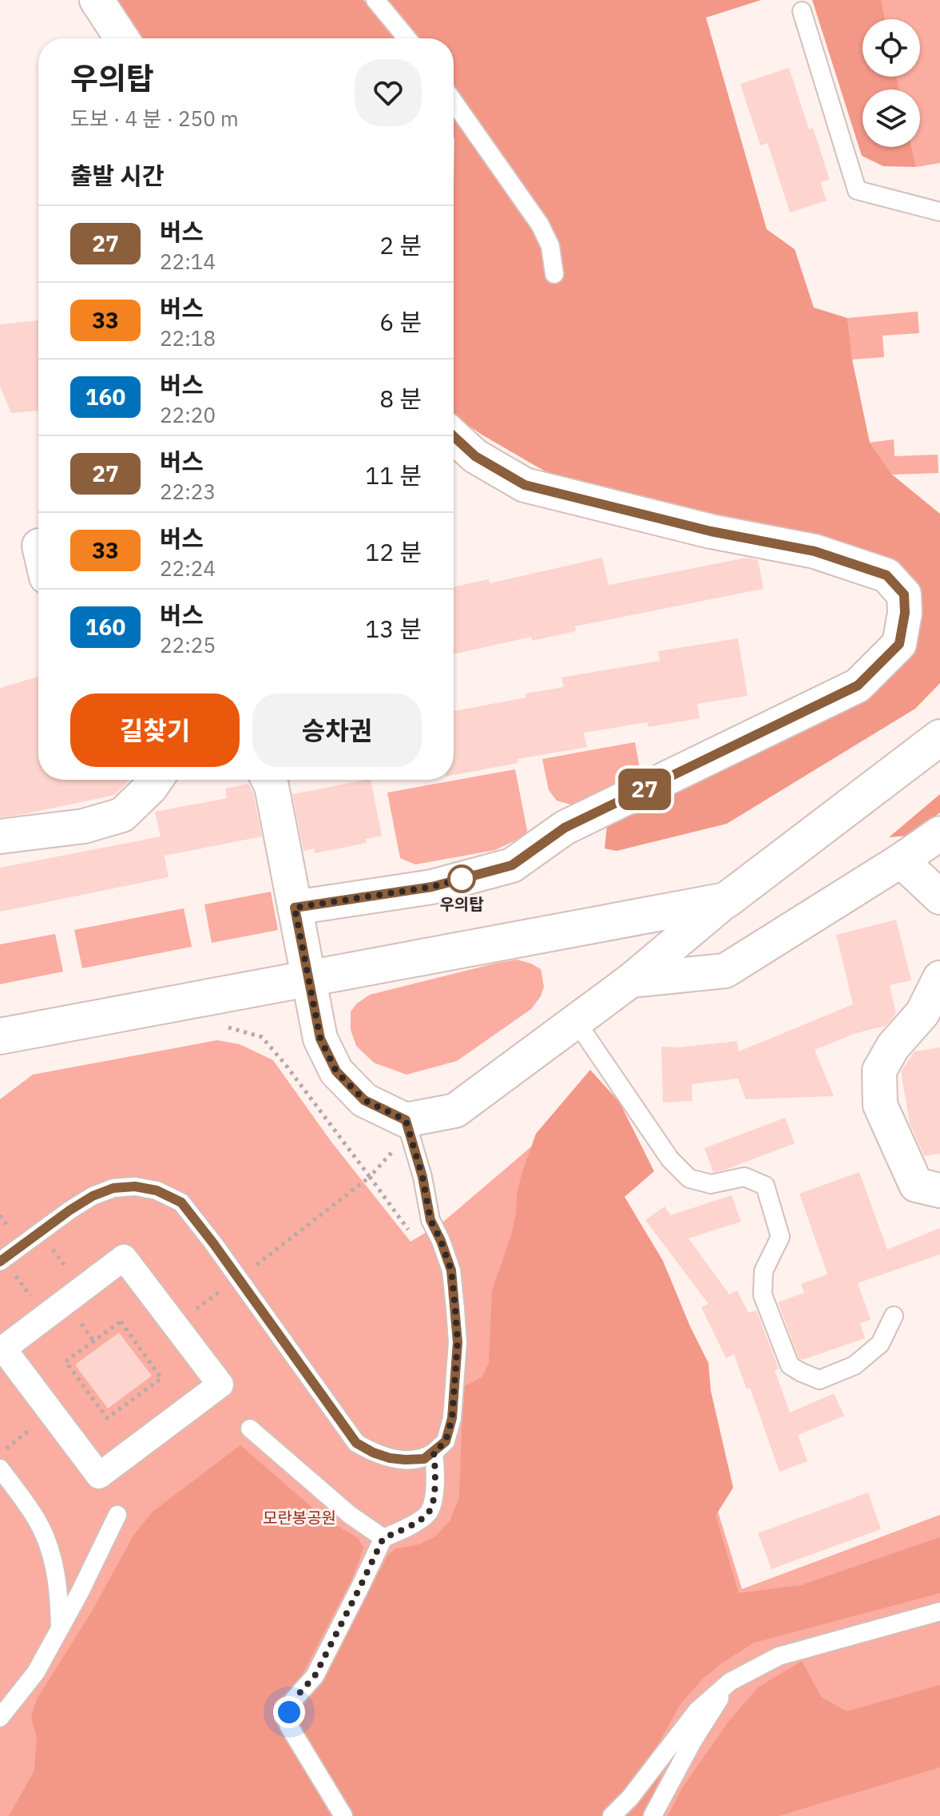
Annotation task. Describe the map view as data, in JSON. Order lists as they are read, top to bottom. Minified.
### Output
{"parks":["모란봉공원"],"places":["우의탑"],"lines":["bus line 27"],"page":{"on_map":"27","heading":[["우의탑","도보 · 4 분 · 250 m"],"출발 시간"],"list":[{"mark":"27","name":"버스","note":"22:14","value":"2 분"},{"mark":"33","name":"버스","note":"22:18","value":"6 분"},{"mark":"160","name":"버스","note":"22:20","value":"8 분"},{"mark":"27","name":"버스","note":"22:23","value":"11 분"},{"mark":"33","name":"버스","note":"22:24","value":"12 분"},{"mark":"160","name":"버스","note":"22:25","value":"13 분"}],"buttons":["길찾기","승차권"]}}
